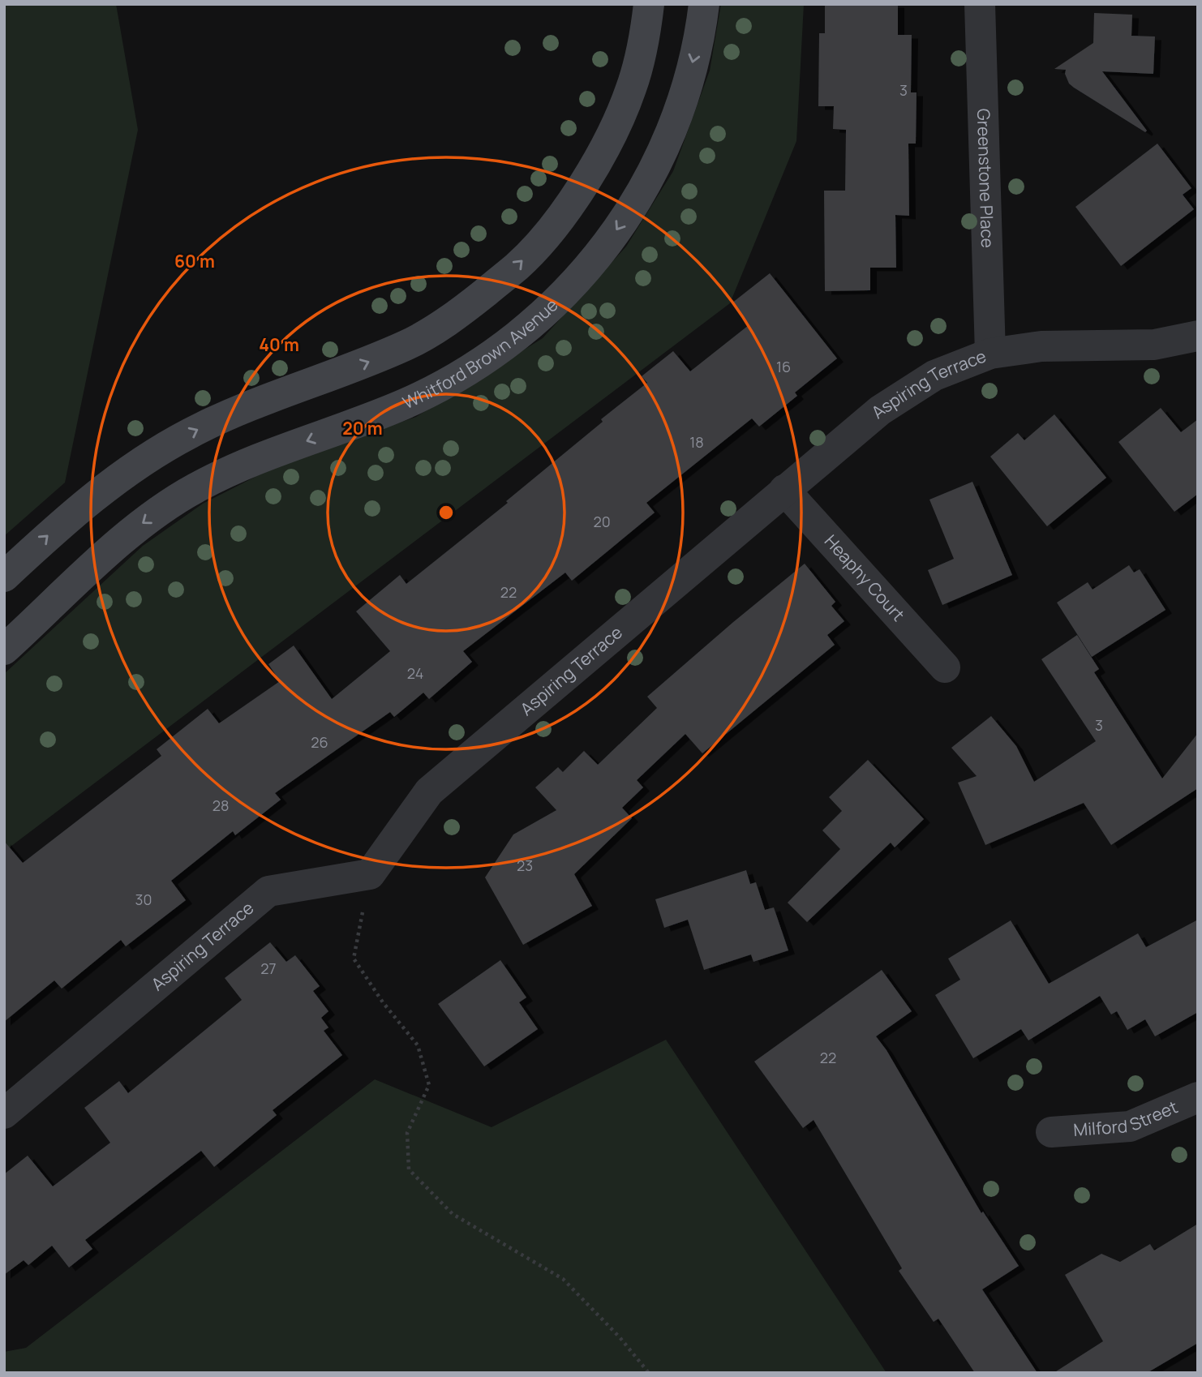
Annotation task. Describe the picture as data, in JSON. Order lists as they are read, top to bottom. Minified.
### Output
{"streets":{"main road":["Whitford Brown Avenue"],"street":["Greenstone Place","Aspiring Terrace","Heaphy Court","Milford Street"]},"crossings":[["Greenstone Place","Aspiring Terrace"],["Aspiring Terrace","Heaphy Court"]],"house_numbers":["3","16","18","20","22","24","3","26","28","23","30","27","22"],"rings":["60 m","40 m","20 m"]}
